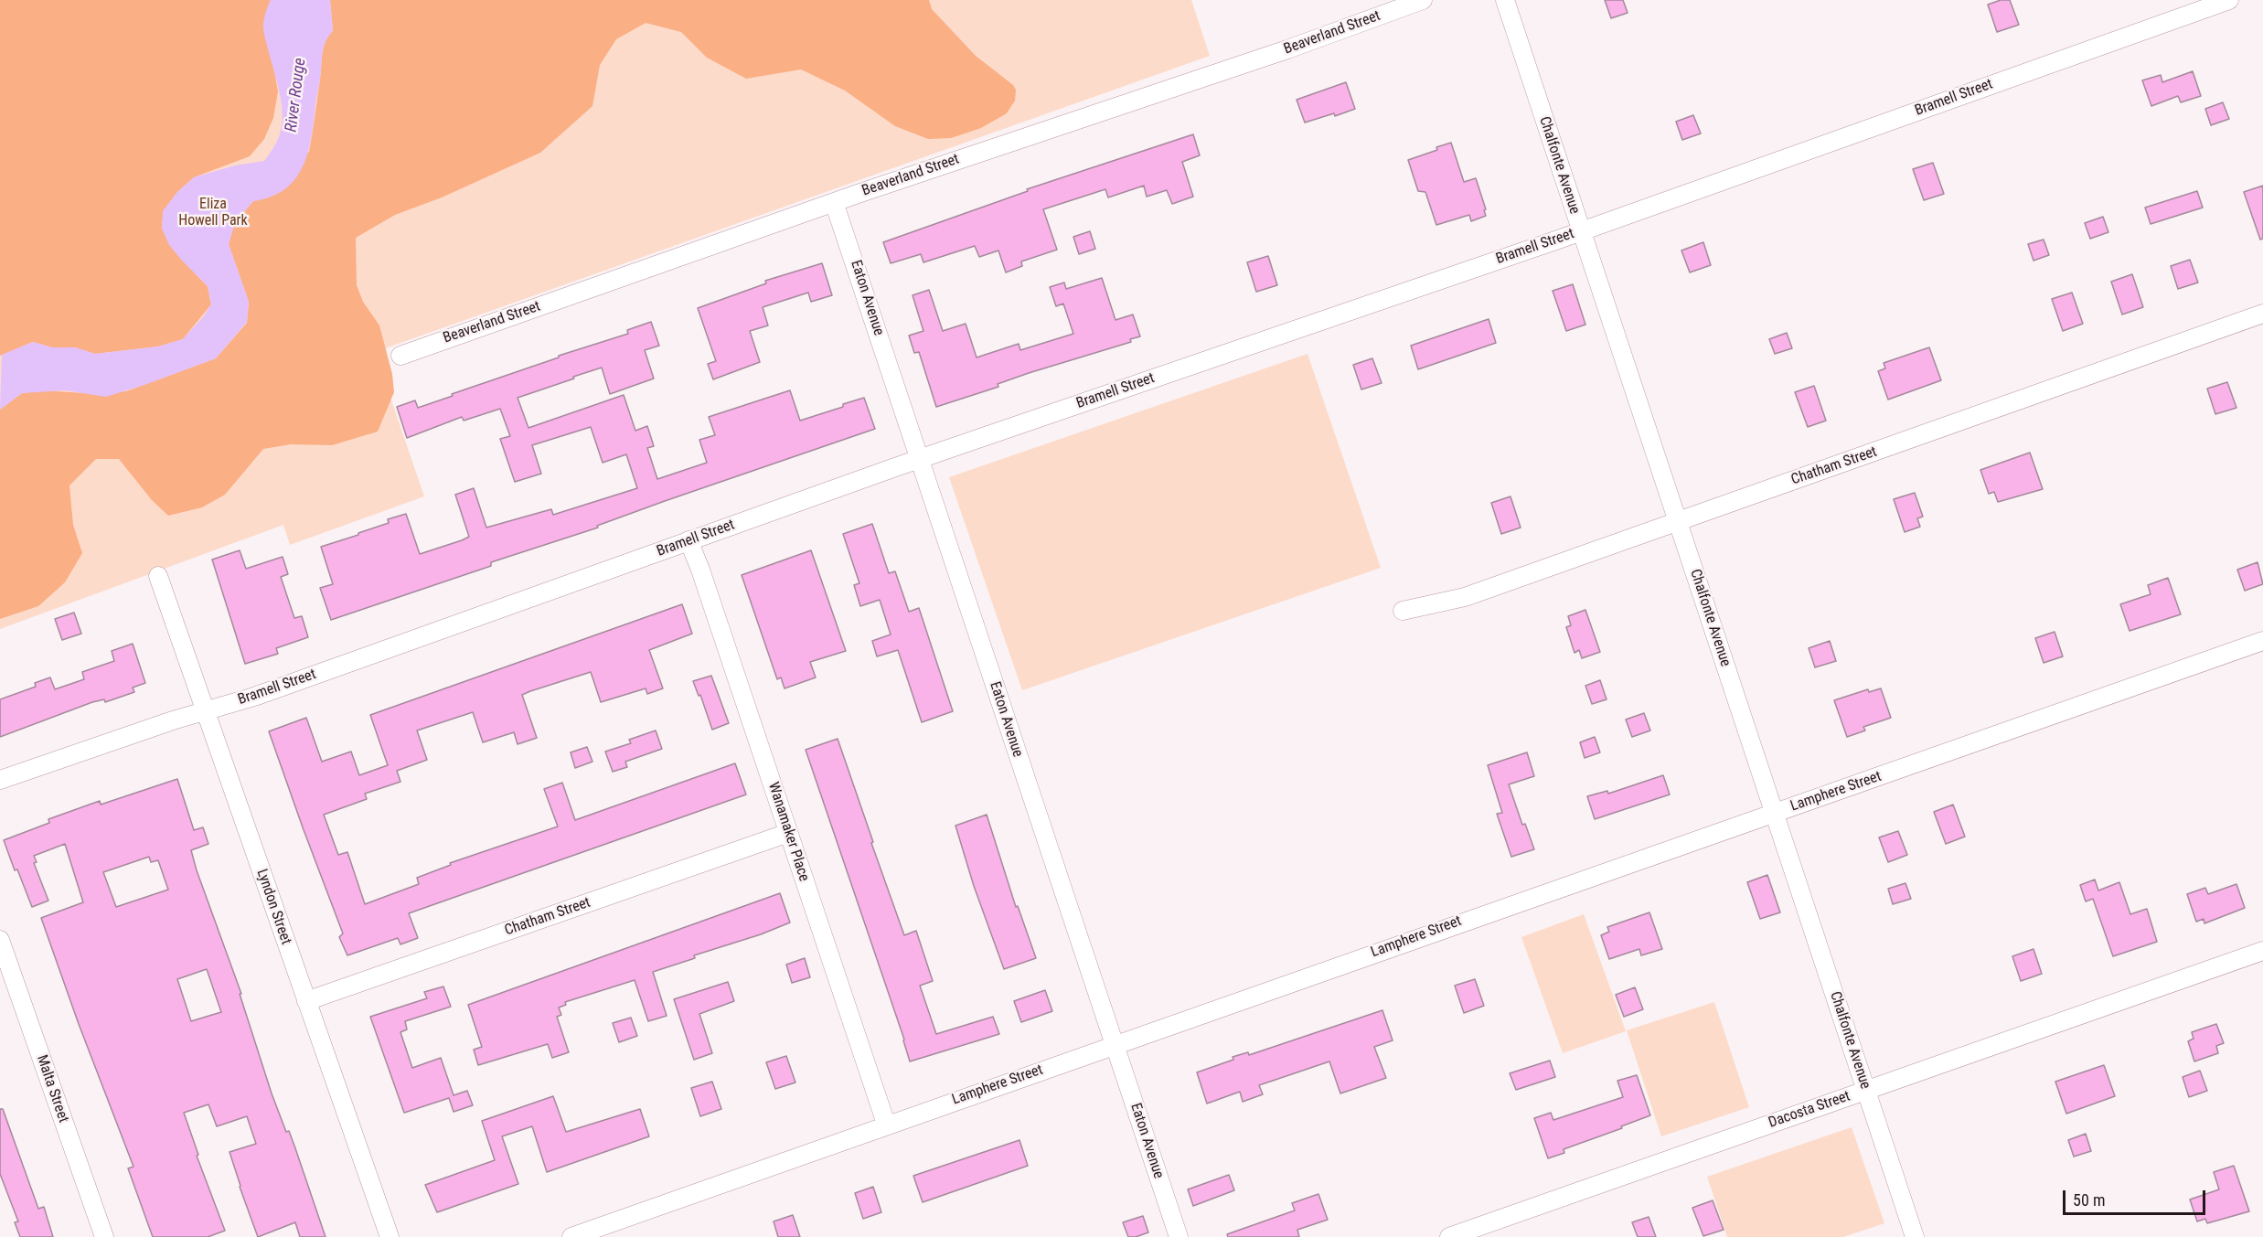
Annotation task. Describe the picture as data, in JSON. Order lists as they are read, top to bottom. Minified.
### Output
{"streets":{"street":["Beaverland Street","Bramell Street","Chalfonte Avenue","Eaton Avenue","Chatham Street","Lamphere Street","Wanamaker Place","Lyndon Street","Malta Street","Dacosta Street"]},"crossings":[["Beaverland Street","Eaton Avenue"],["Bramell Street","Chalfonte Avenue"],["Bramell Street","Eaton Avenue"],["Bramell Street","Wanamaker Place"],["Bramell Street","Lyndon Street"],["Chalfonte Avenue","Chatham Street"],["Chalfonte Avenue","Lamphere Street"],["Chalfonte Avenue","Dacosta Street"],["Eaton Avenue","Lamphere Street"],["Chatham Street","Wanamaker Place"],["Chatham Street","Lyndon Street"],["Lamphere Street","Wanamaker Place"]],"water":["River Rouge"],"parks":["Eliza Howell Park"],"scale_bar":"50 m"}
